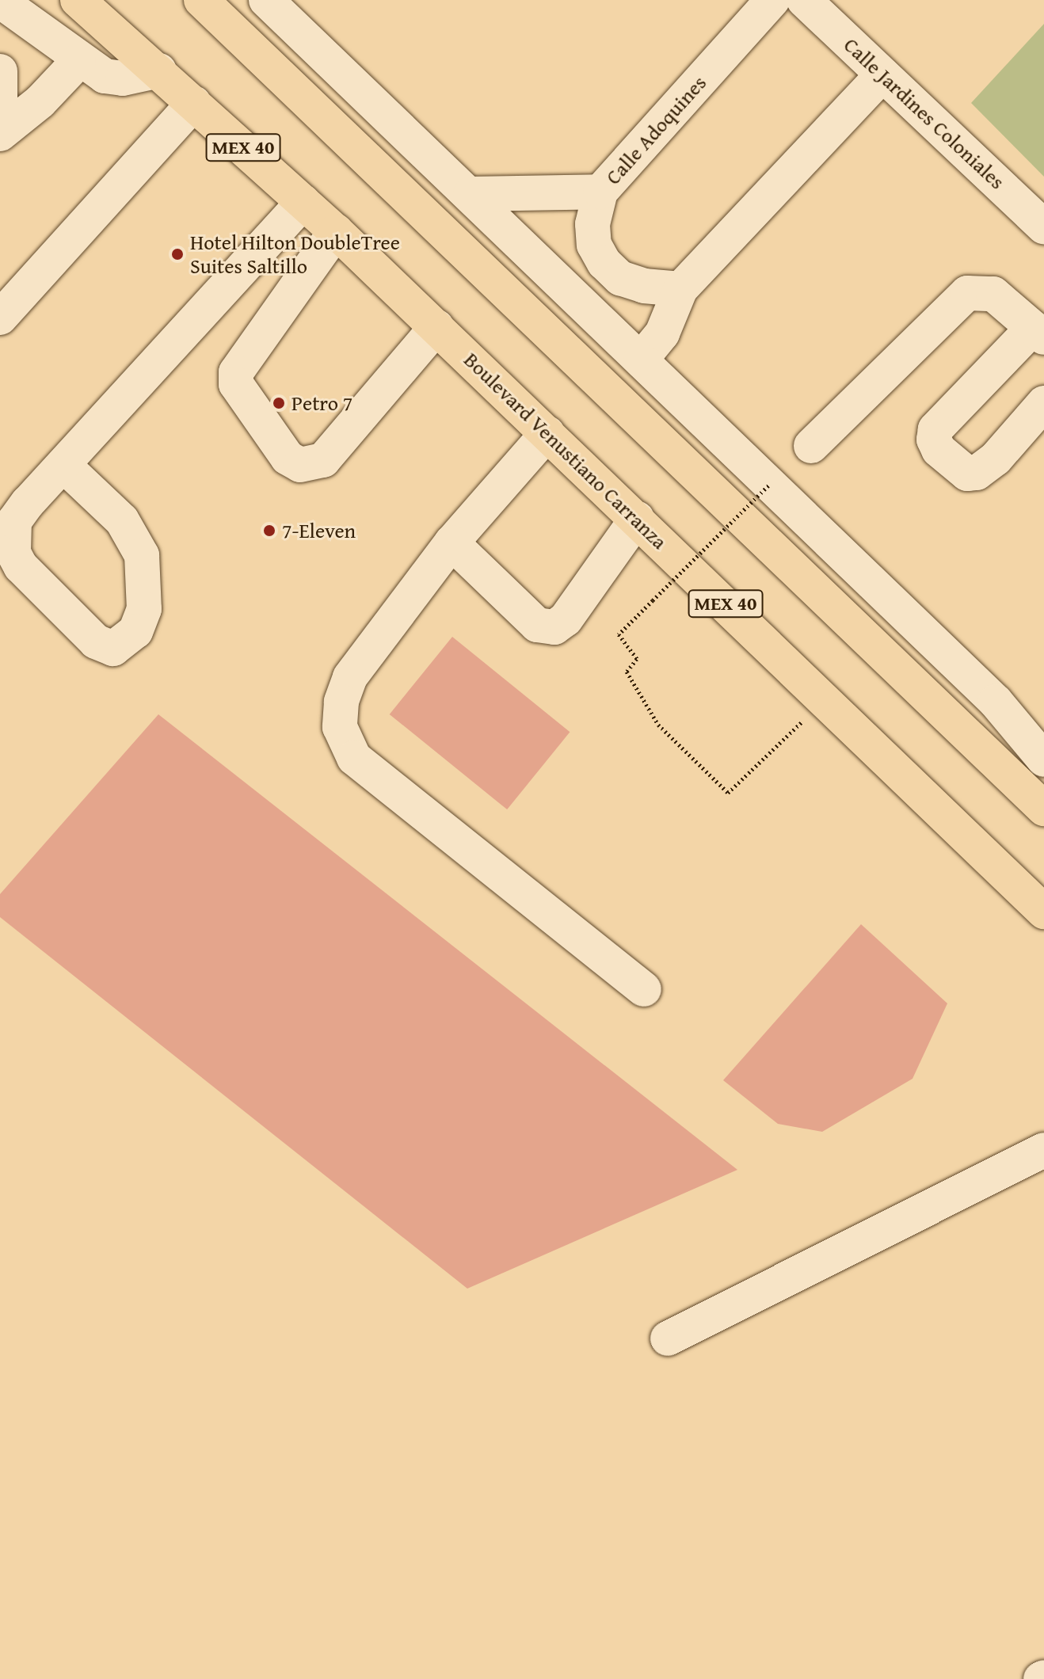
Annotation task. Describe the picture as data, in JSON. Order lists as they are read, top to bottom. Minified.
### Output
{"streets":{"highway":["MEX 40","Boulevard Venustiano Carranza"],"street":["Calle Jardines Coloniales","Calle Adoquines"]},"places":["Hotel Hilton DoubleTree Suites Saltillo","Petro 7","7-Eleven"]}
